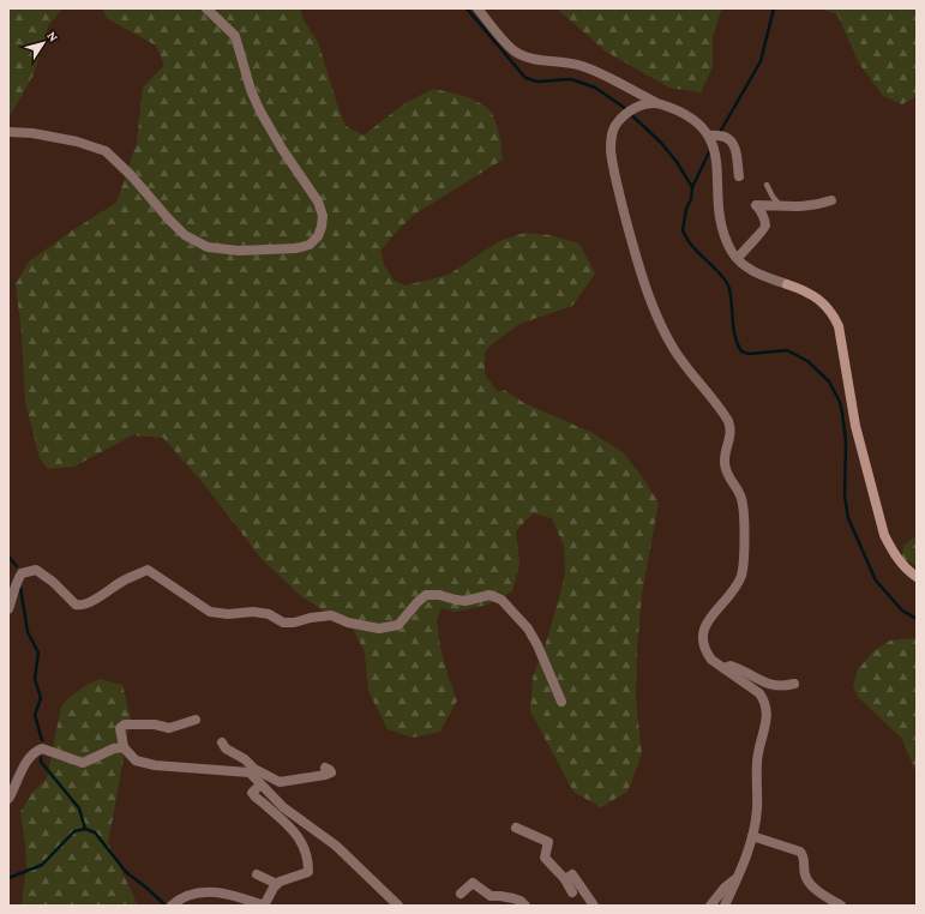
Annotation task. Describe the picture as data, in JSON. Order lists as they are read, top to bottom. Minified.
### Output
{"north":"top right"}
